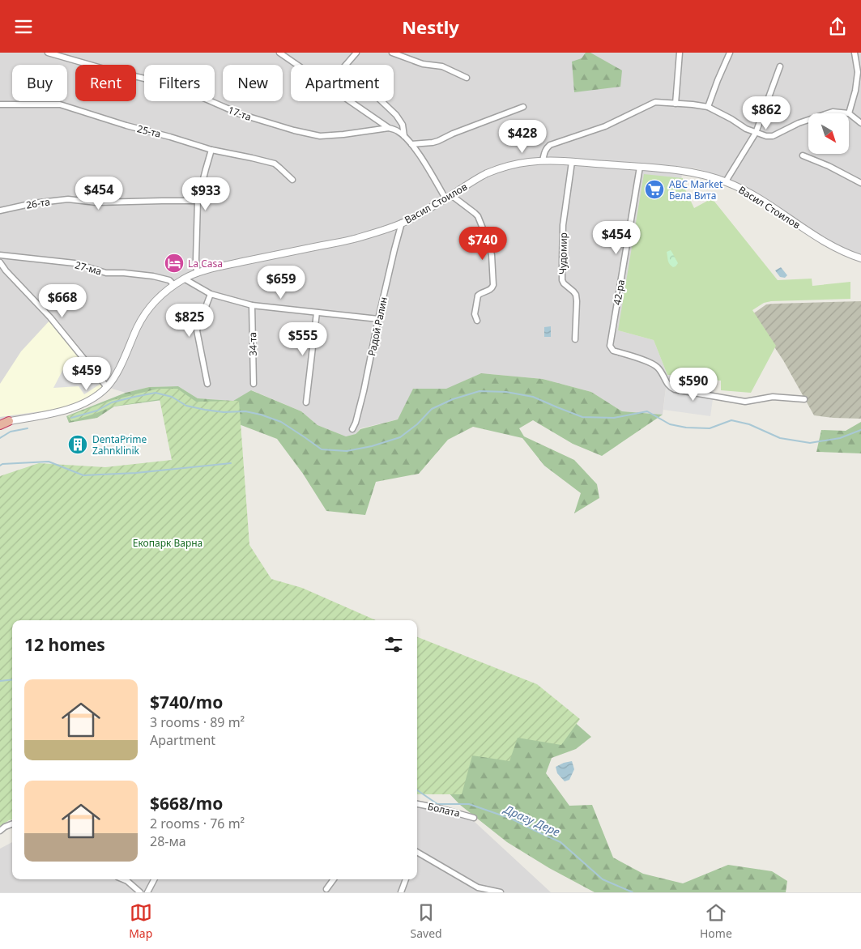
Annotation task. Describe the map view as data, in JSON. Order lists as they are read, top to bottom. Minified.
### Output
{"streets":{"street":["17-та","25-та","26-та","Васил Стоилов","Чудомир","27-ма","42-ра","Радой Ралин","34-та","Болата"]},"crossings":[["Васил Стоилов","Чудомир"],["Васил Стоилов","27-ма"],["Васил Стоилов","42-ра"],["Васил Стоилов","Радой Ралин"]],"water":["Драгу Дере"],"parks":["Екопарк Варна"],"places":{"supermarket":["ABC Market Бела Вита"],"hotel":["La Casa"],"building":["DentaPrime Zahnklinik"]},"north":"bottom right","page":{"header":"Nestly","chip":["Buy","Rent","Filters","New","Apartment"],"price":["$862","$428","$454","$933","$454","$740","$659","$668","$825","$555","$459","$590"],"heading":"12 homes","list":[{"name":"$740/mo","note":"3 rooms · 89 m² · Apartment"},{"name":"$668/mo","note":"2 rooms · 76 m² · 28-ма"}],"tabs":["Map","Saved","Home"]}}
